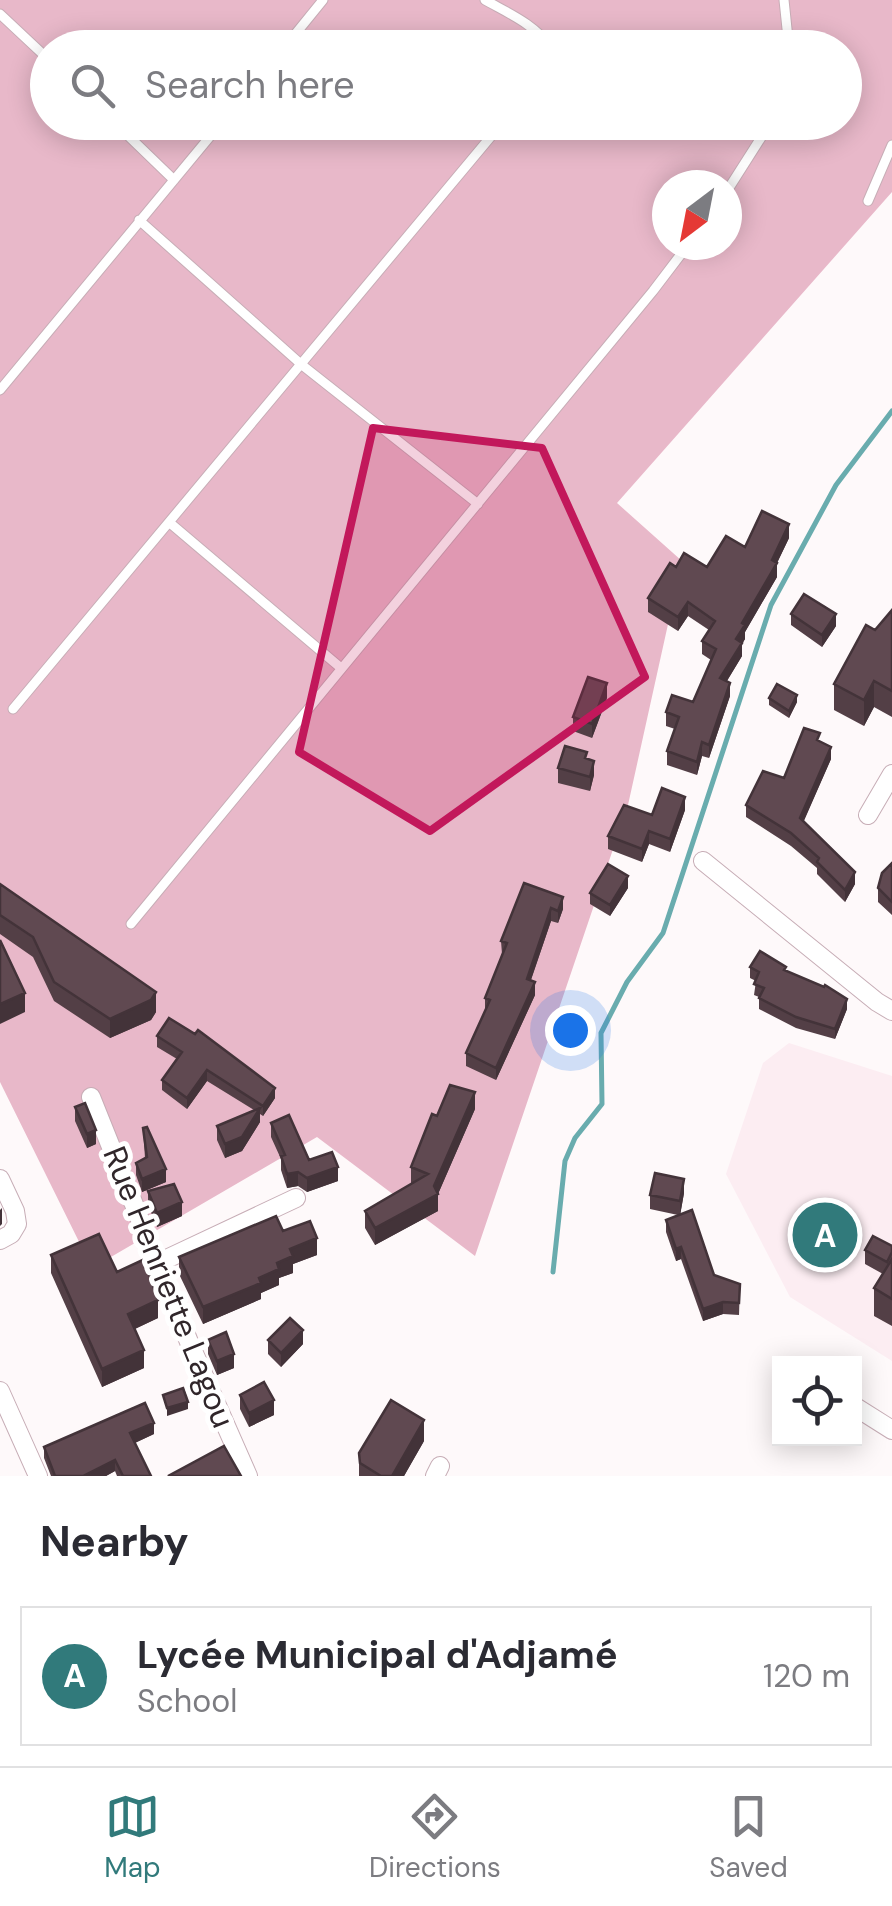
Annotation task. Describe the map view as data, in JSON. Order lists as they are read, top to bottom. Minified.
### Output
{"streets":{"street":["Rue Henriette Lagou"]},"north":"bottom left","page":{"search":"Search here","pins":"A","heading":"Nearby","list":[{"mark":"A","name":"Lycée Municipal d'Adjamé","note":"School","value":"120 m"}],"nav":["Map","Directions","Saved"]}}
